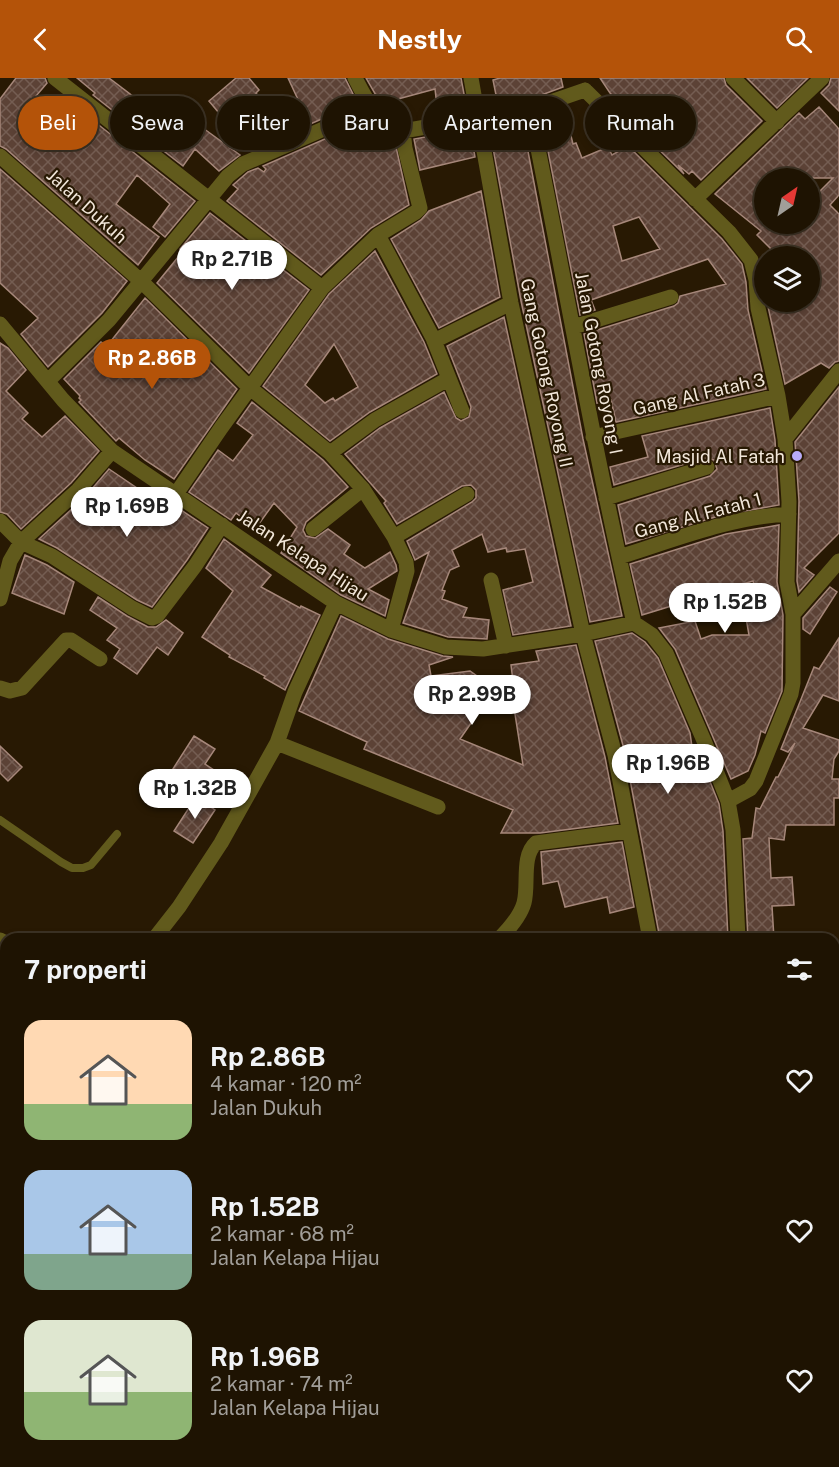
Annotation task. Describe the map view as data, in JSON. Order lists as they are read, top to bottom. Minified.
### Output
{"streets":{"street":["Jalan Dukuh","Jalan Gotong Royong I","Gang Gotong Royong II","Gang Al Fatah 3","Gang Al Fatah 1","Jalan Kelapa Hijau"]},"crossings":[["Jalan Dukuh","Jalan Kelapa Hijau"],["Jalan Gotong Royong I","Gang Al Fatah 3"],["Jalan Gotong Royong I","Gang Al Fatah 1"],["Jalan Gotong Royong I","Jalan Kelapa Hijau"],["Gang Gotong Royong II","Jalan Kelapa Hijau"]],"places":["Masjid Al Fatah"],"north":"top right","page":{"header":"Nestly","chip":["Beli","Sewa","Filter","Baru","Apartemen","Rumah"],"price":["Rp 2.71B","Rp 2.86B","Rp 1.69B","Rp 1.52B","Rp 2.99B","Rp 1.96B","Rp 1.32B"],"heading":"7 properti","list":[{"name":"Rp 2.86B","note":"4 kamar · 120 m² · Jalan Dukuh"},{"name":"Rp 1.52B","note":"2 kamar · 68 m² · Jalan Kelapa Hijau"},{"name":"Rp 1.96B","note":"2 kamar · 74 m² · Jalan Kelapa Hijau"}]}}
